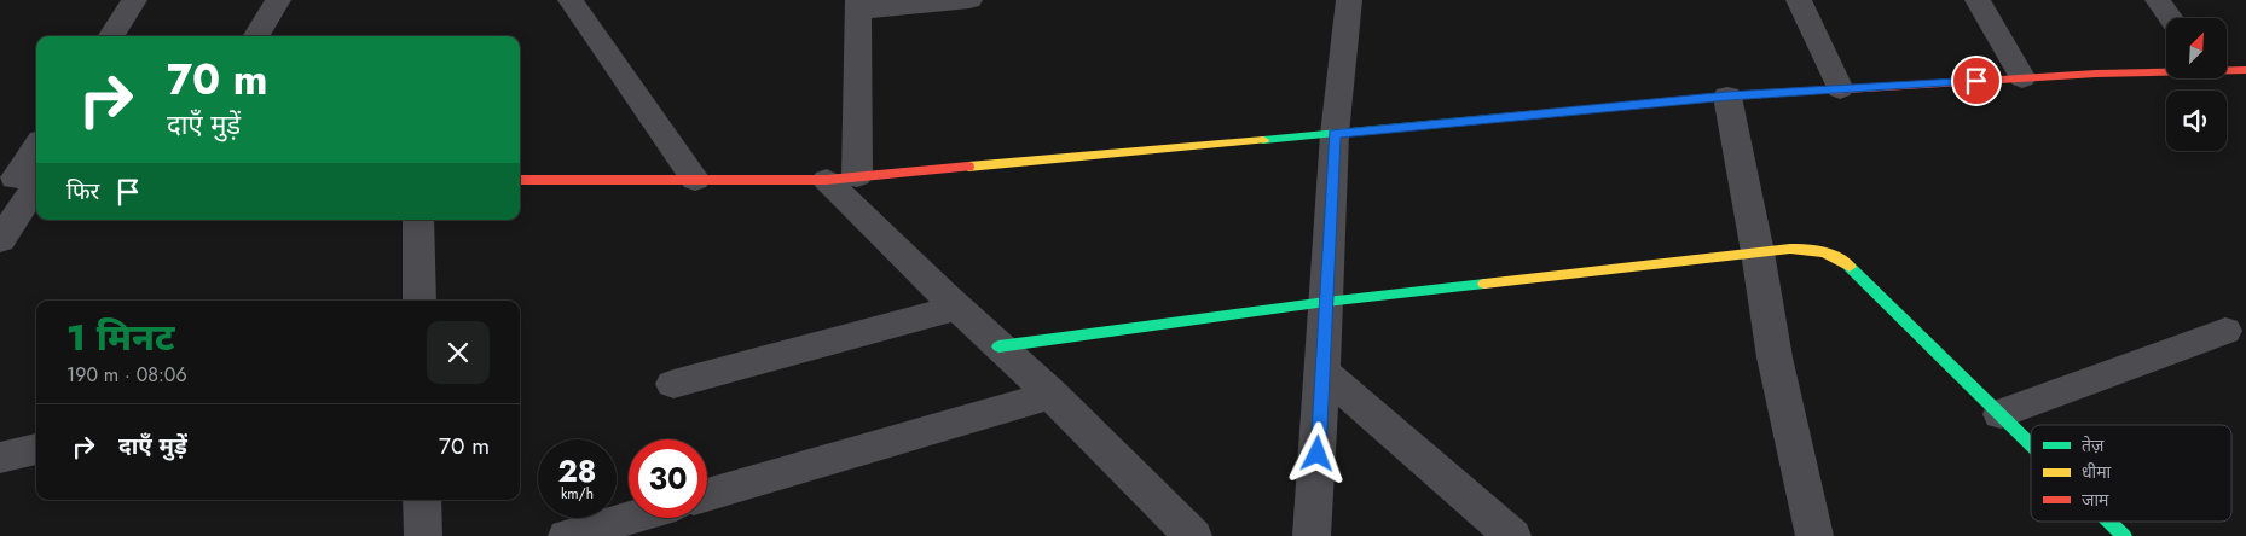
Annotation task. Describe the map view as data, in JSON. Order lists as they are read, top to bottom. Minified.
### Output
{"legend":["तेज़","धीमा","जाम"],"north":"top right","page":{"turn":["70 m","दाएँ मुड़ें"],"then":"फिर","heading":["1 मिनट","190 m · 08:06"],"list":[{"name":"दाएँ मुड़ें","value":"70 m"}],"speed":"28 km/h","limit":"30"}}
